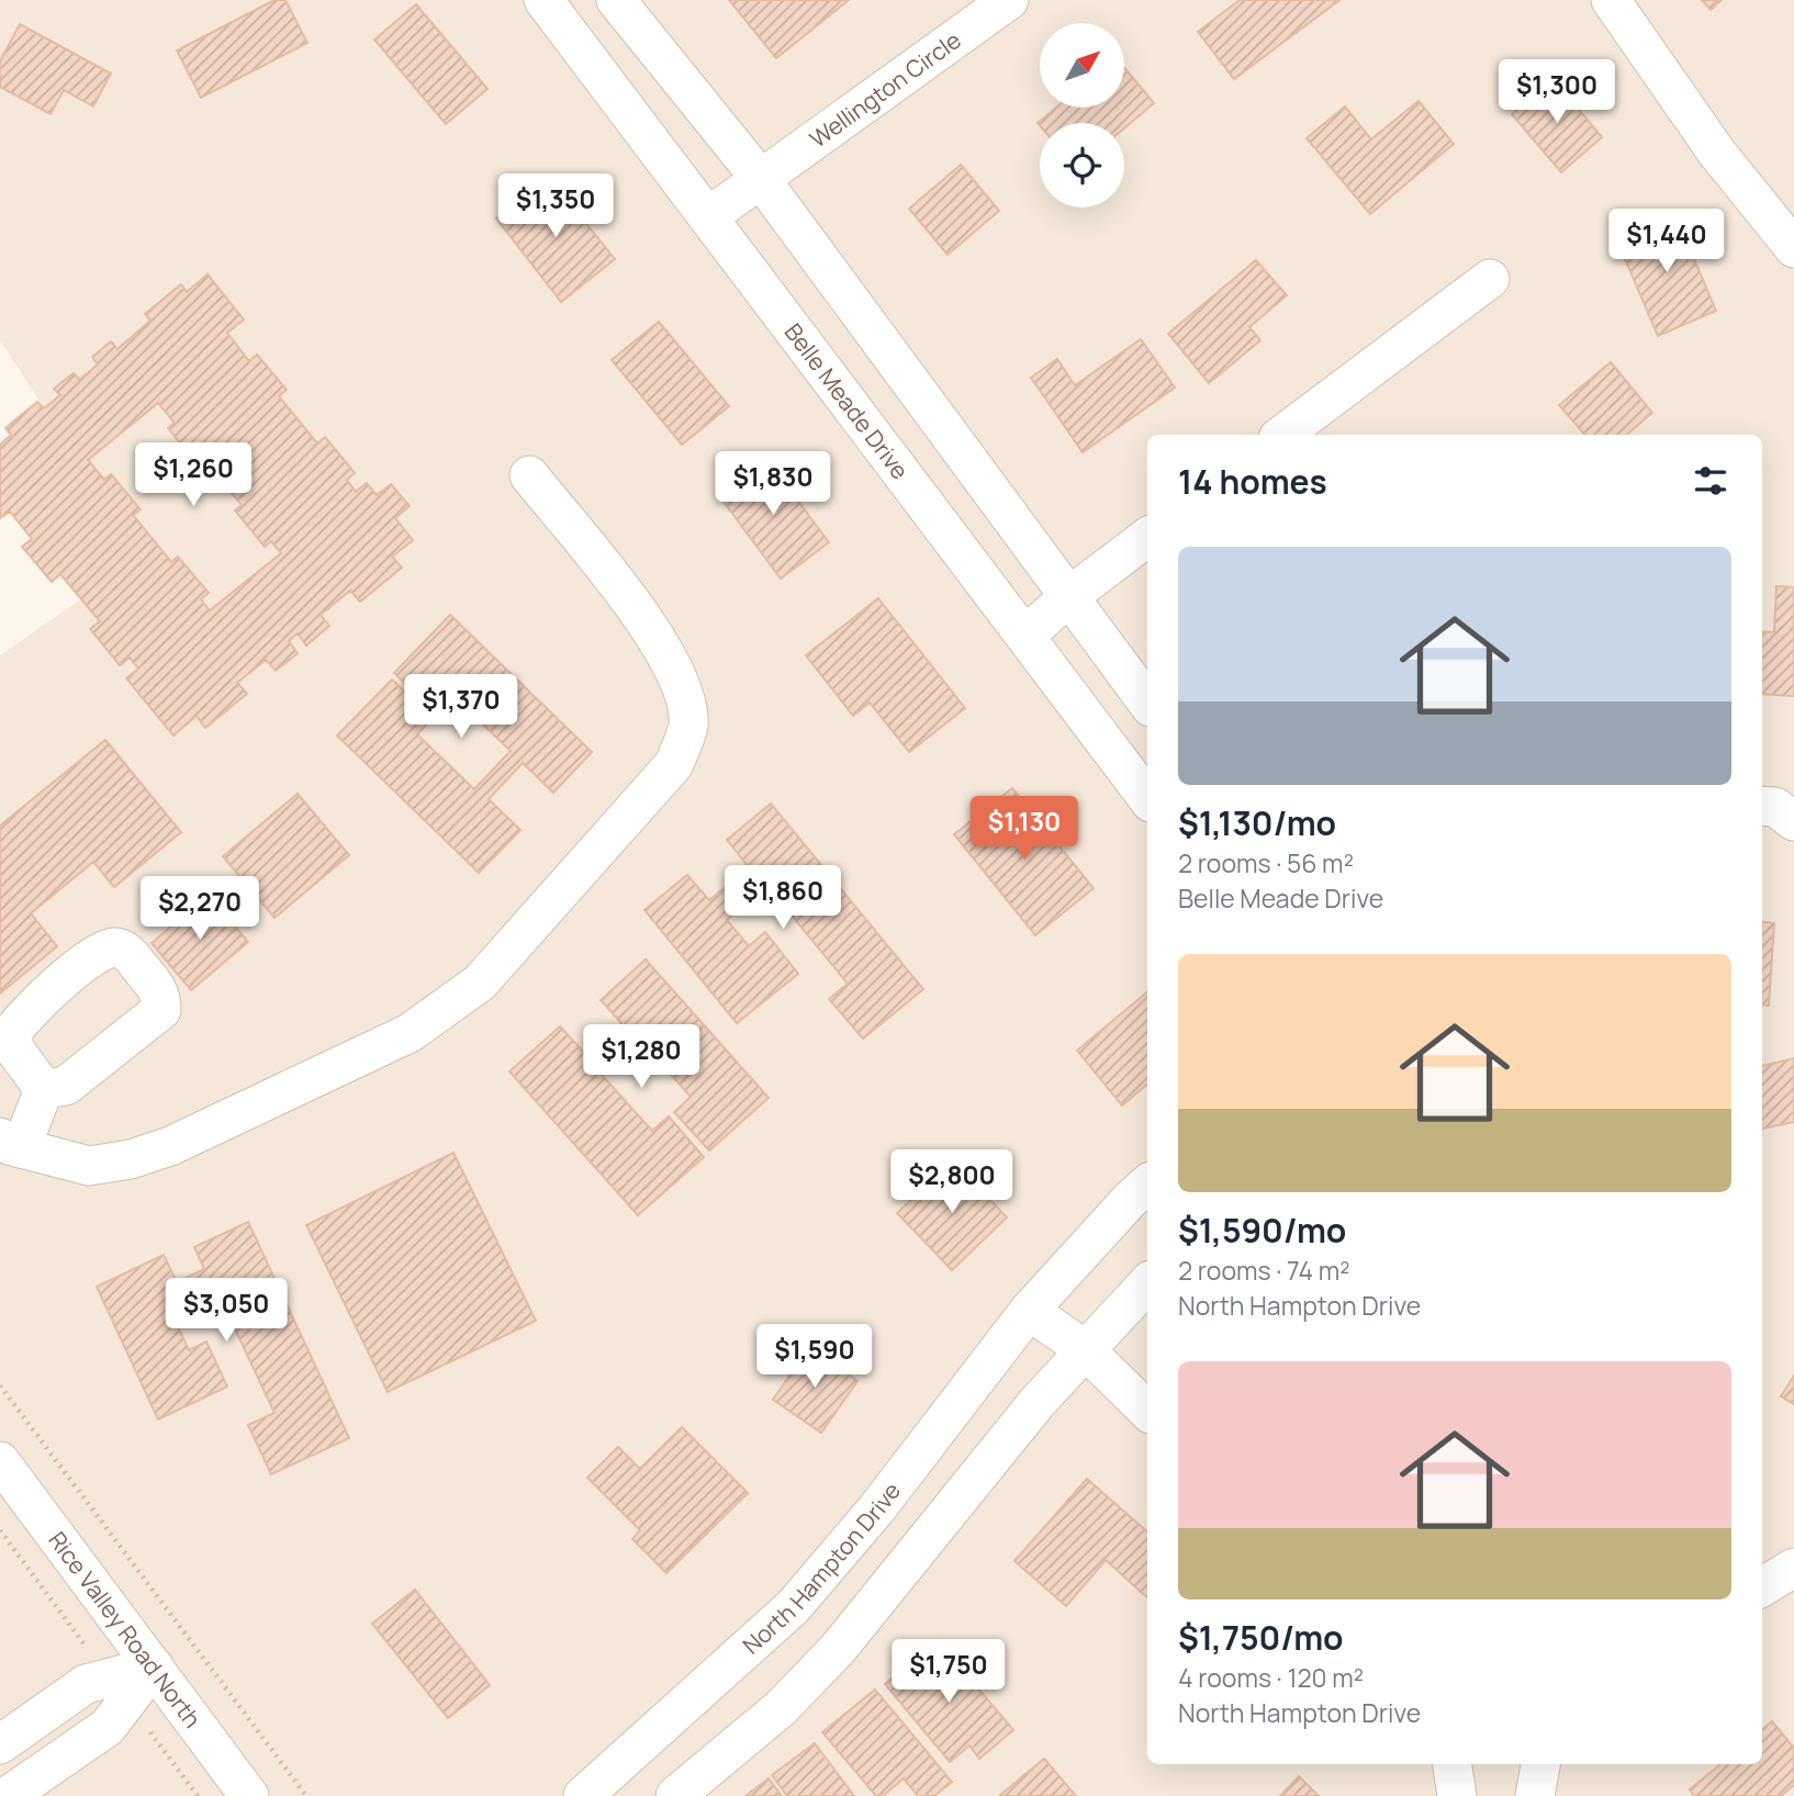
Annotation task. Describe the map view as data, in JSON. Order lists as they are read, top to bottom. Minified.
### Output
{"streets":{"street":["Wellington Circle","Belle Meade Drive","North Hampton Drive","Rice Valley Road North"]},"crossings":[["Wellington Circle","Belle Meade Drive"]],"north":"top right","page":{"price":["$1,300","$1,350","$1,440","$1,260","$1,830","$1,370","$1,130","$1,860","$2,270","$1,280","$2,800","$3,050","$1,590","$1,750"],"heading":"14 homes","list":[{"name":"$1,130/mo","note":"2 rooms · 56 m² · Belle Meade Drive"},{"name":"$1,590/mo","note":"2 rooms · 74 m² · North Hampton Drive"},{"name":"$1,750/mo","note":"4 rooms · 120 m² · North Hampton Drive"}]}}
